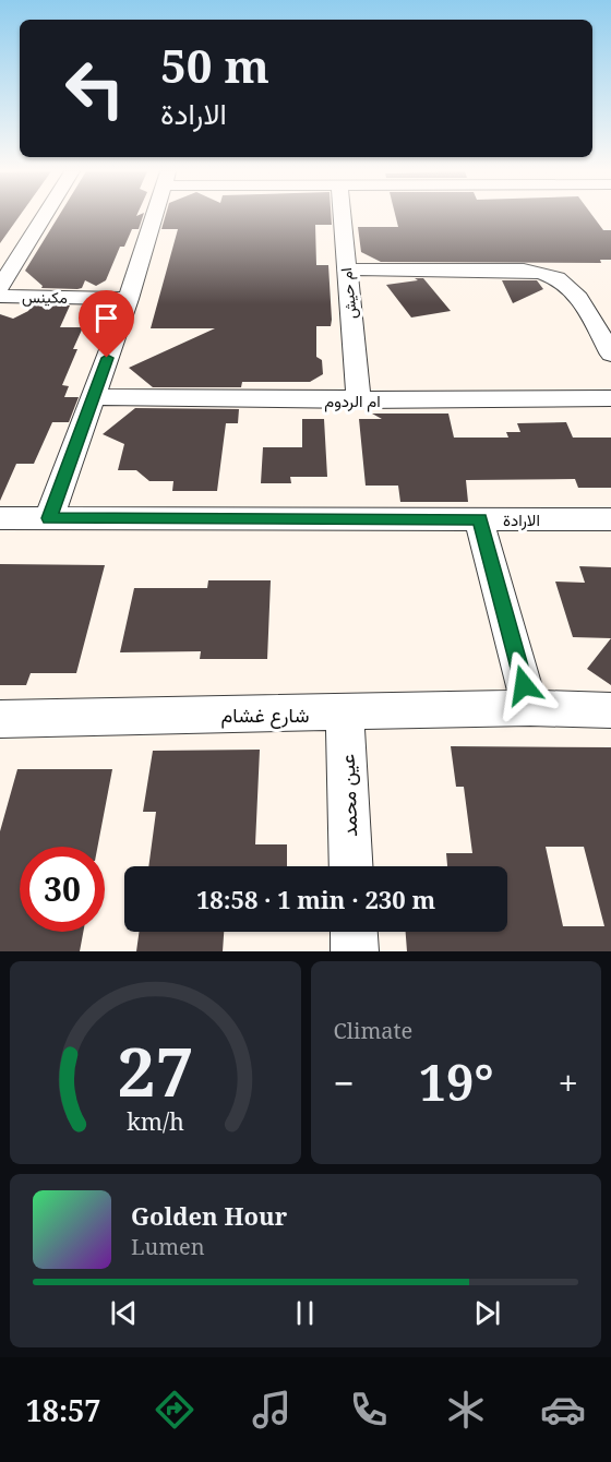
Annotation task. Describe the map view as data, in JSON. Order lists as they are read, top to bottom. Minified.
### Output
{"streets":{"street":["ام حيش","مكينس","ام الردوم","الارادة","شارع غشام","عين محمد"]},"crossings":[["ام حيش","ام الردوم"],["شارع غشام","عين محمد"]],"page":{"turn":["50 m","الارادة"],"limit":"30","trip":"18:58 · 1 min · 230 m","tile":"Climate","heat":["−","19°","+"],"song":["Golden Hour","Lumen"],"tabs":"18:57","gauge":["27","km/h"]}}
